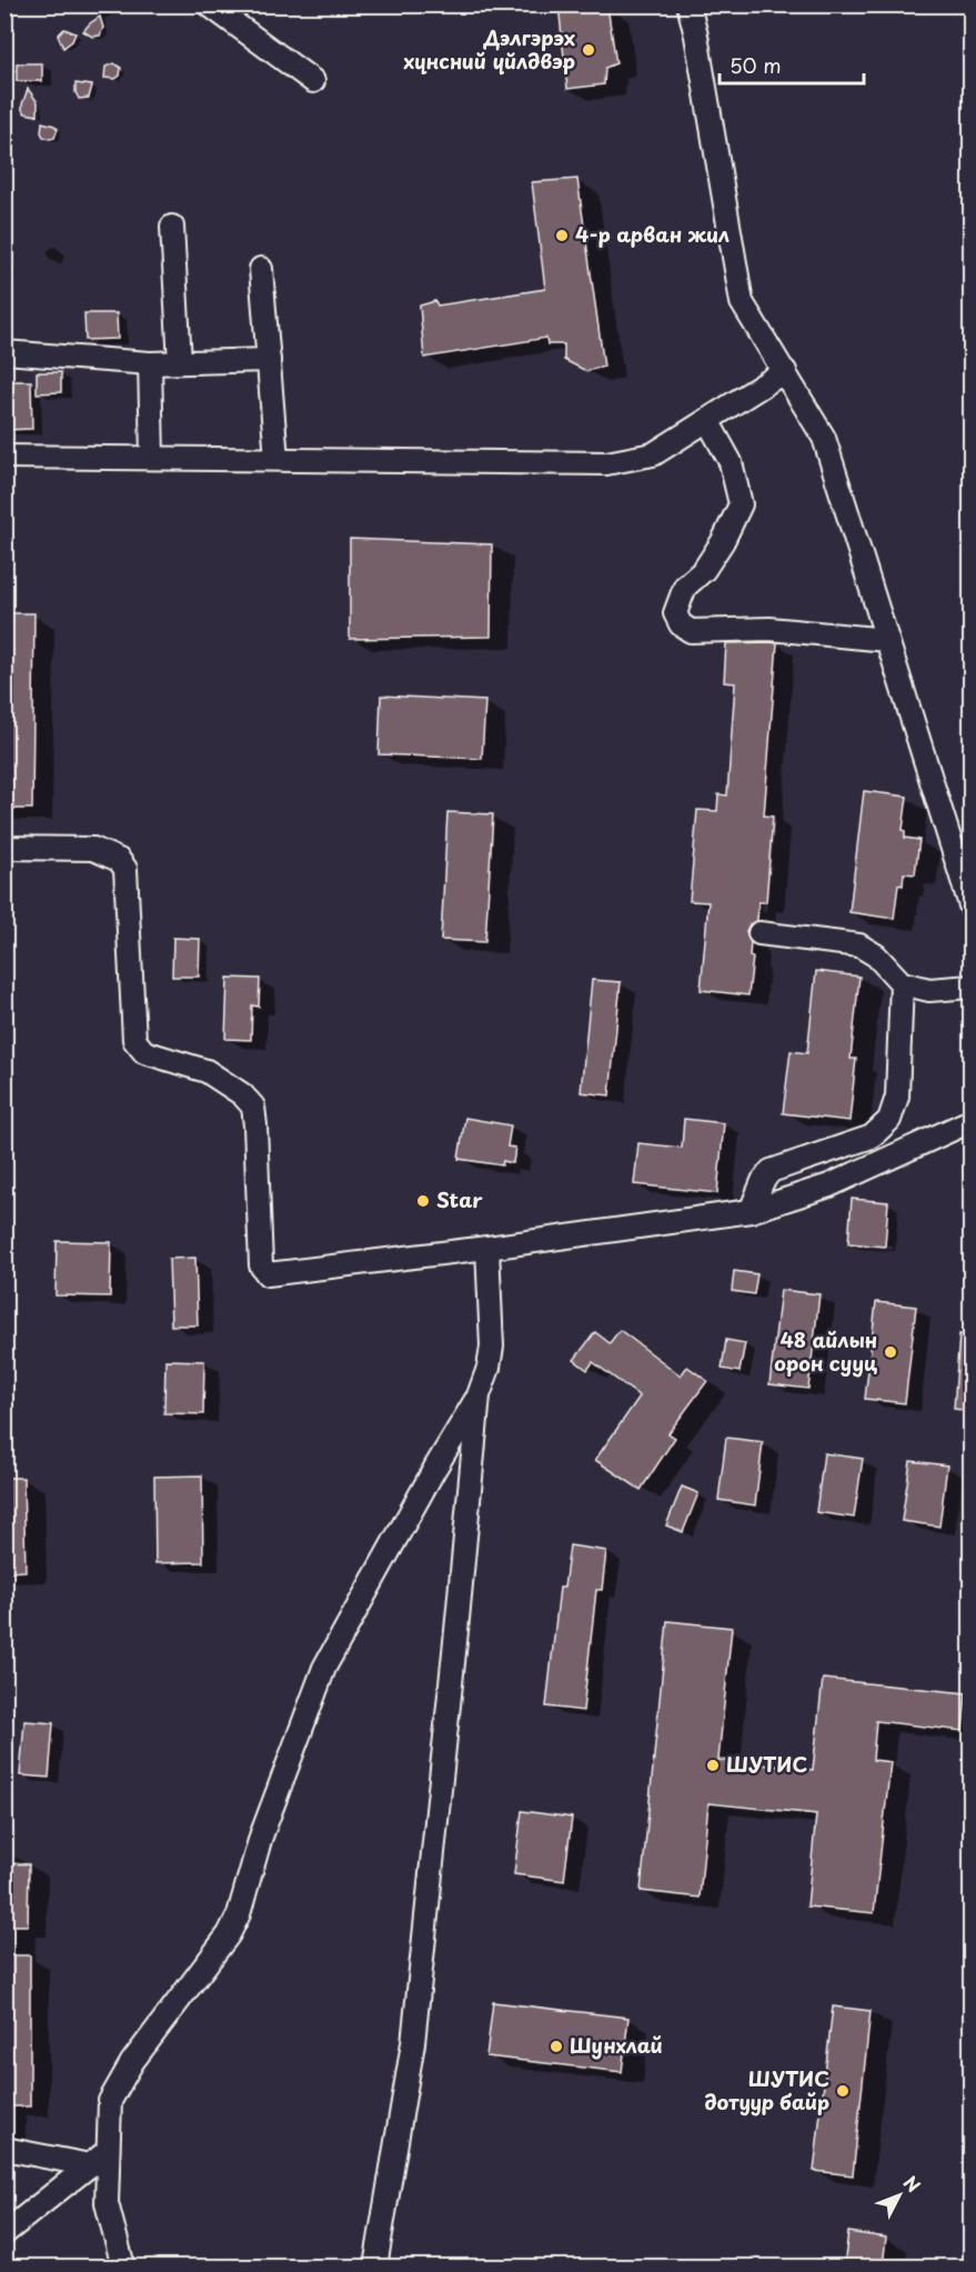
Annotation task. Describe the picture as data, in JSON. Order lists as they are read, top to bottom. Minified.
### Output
{"places":["Дэлгэрэх хүнсний үйлдвэр","4-р арван жил","Star","48 айлын орон сууц","ШУТИС","Шунхлай","ШУТИС дотуур байр"],"scale_bar":"50 m","north":"top right"}
